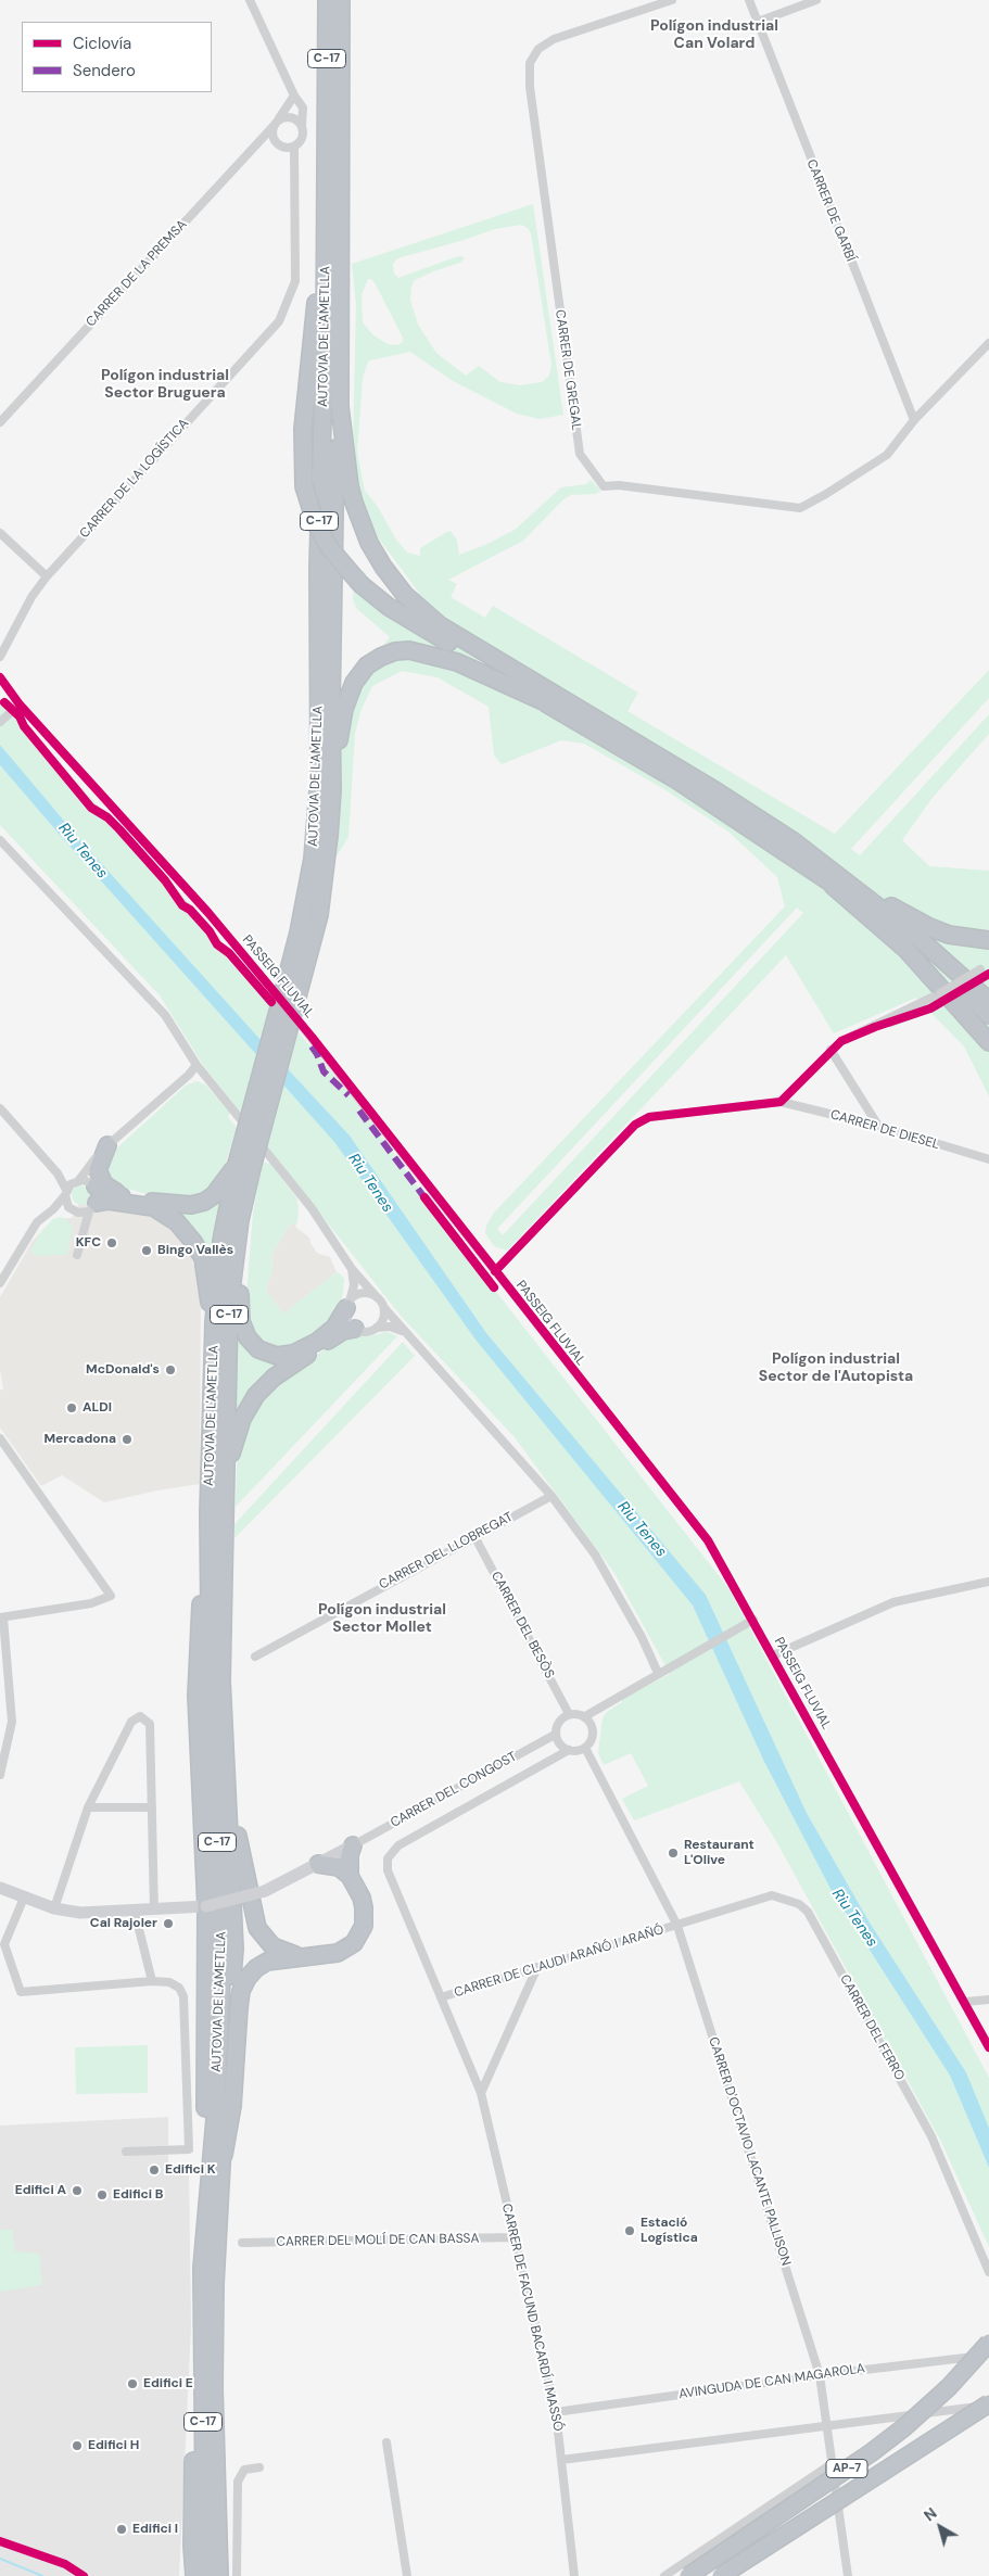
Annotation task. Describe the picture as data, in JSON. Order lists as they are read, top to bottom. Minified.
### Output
{"streets":{"highway":["C-17","AUTOVIA DE L'AMETLLA","AP-7"],"street":["CARRER DE GARBÍ","CARRER DE LA PREMSA","CARRER DE GREGAL","CARRER DE LA LOGÍSTICA","PASSEIG FLUVIAL","CARRER DE DIESEL","CARRER DEL LLOBREGAT","CARRER DEL BESÒS","CARRER DEL CONGOST","CARRER DE CLAUDI ARAÑÓ I ARAÑÓ","CARRER DEL FERRO","CARRER D'OCTAVIO LACANTE PALLISON","CARRER DEL MOLÍ DE CAN BASSA","CARRER DE FACUND BACARDÍ I MASSÓ","AVINGUDA DE CAN MAGAROLA"]},"crossings":[["C-17","AUTOVIA DE L'AMETLLA"],["CARRER DE GARBÍ","CARRER DE GREGAL"],["CARRER DE LA PREMSA","CARRER DE LA LOGÍSTICA"],["CARRER DEL LLOBREGAT","CARRER DEL BESÒS"],["CARRER DEL BESÒS","CARRER DEL CONGOST"],["CARRER DEL BESÒS","CARRER D'OCTAVIO LACANTE PALLISON"],["CARRER DEL BESÒS","CARRER DE FACUND BACARDÍ I MASSÓ"],["CARRER DEL CONGOST","CARRER D'OCTAVIO LACANTE PALLISON"],["CARRER DEL CONGOST","CARRER DE FACUND BACARDÍ I MASSÓ"],["CARRER DE CLAUDI ARAÑÓ I ARAÑÓ","CARRER DEL FERRO"],["CARRER DE CLAUDI ARAÑÓ I ARAÑÓ","CARRER D'OCTAVIO LACANTE PALLISON"],["CARRER DE CLAUDI ARAÑÓ I ARAÑÓ","CARRER DE FACUND BACARDÍ I MASSÓ"],["CARRER DEL FERRO","CARRER D'OCTAVIO LACANTE PALLISON"],["CARRER D'OCTAVIO LACANTE PALLISON","CARRER DE FACUND BACARDÍ I MASSÓ"],["CARRER D'OCTAVIO LACANTE PALLISON","AVINGUDA DE CAN MAGAROLA"],["CARRER DEL MOLÍ DE CAN BASSA","CARRER DE FACUND BACARDÍ I MASSÓ"],["CARRER DE FACUND BACARDÍ I MASSÓ","AVINGUDA DE CAN MAGAROLA"]],"districts":["Polígon industrial Can Volard","Polígon industrial Sector Bruguera","Polígon industrial Sector de l'Autopista","Polígon industrial Sector Mollet"],"water":["Riu Tenes"],"places":["KFC","Bingo Vallès","McDonald's","ALDI","Mercadona","Restaurant L'Olive","Cal Rajoler","Edifici K","Edifici A","Edifici B","Estació Logística","Edifici E","Edifici H","Edifici I"],"legend":["Ciclovía","Sendero"],"north":"top left"}
